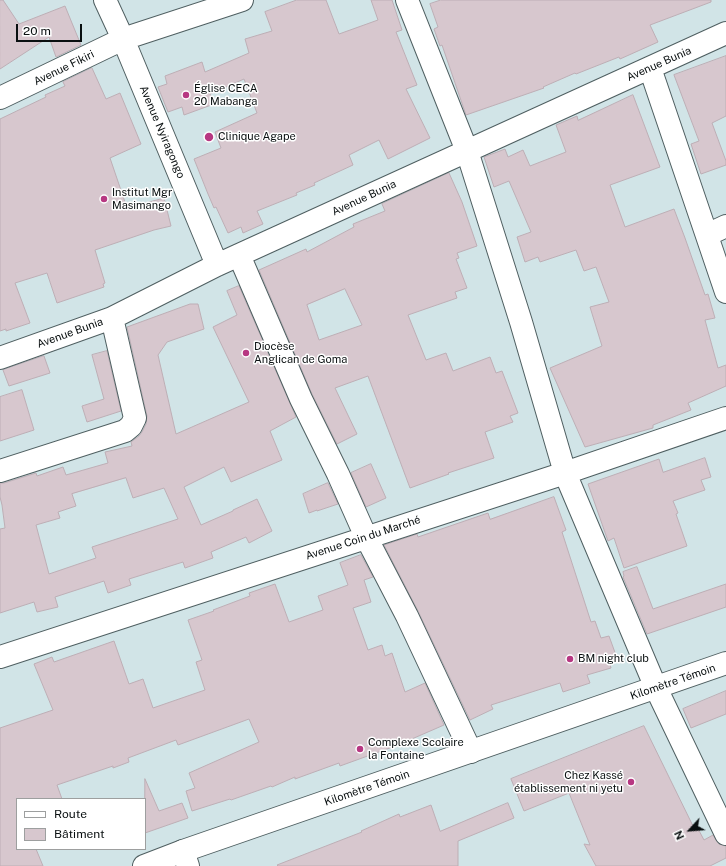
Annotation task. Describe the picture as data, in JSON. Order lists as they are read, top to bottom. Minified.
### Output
{"streets":{"street":["Avenue Bunia","Avenue Fikiri","Avenue Nyiragongo","Avenue Coin du Marché","Kilomètre Témoin"]},"crossings":[["Avenue Bunia","Avenue Nyiragongo"],["Avenue Fikiri","Avenue Nyiragongo"]],"places":["Église CECA 20 Mabanga","Clinique Agape","Institut Mgr Masimango","Diocèse Anglican de Goma","BM night club","Complexe Scolaire la Fontaine","Chez Kassé établissement ni yetu"],"legend":["Route","Bâtiment"],"scale_bar":"20 m","north":"bottom left"}
